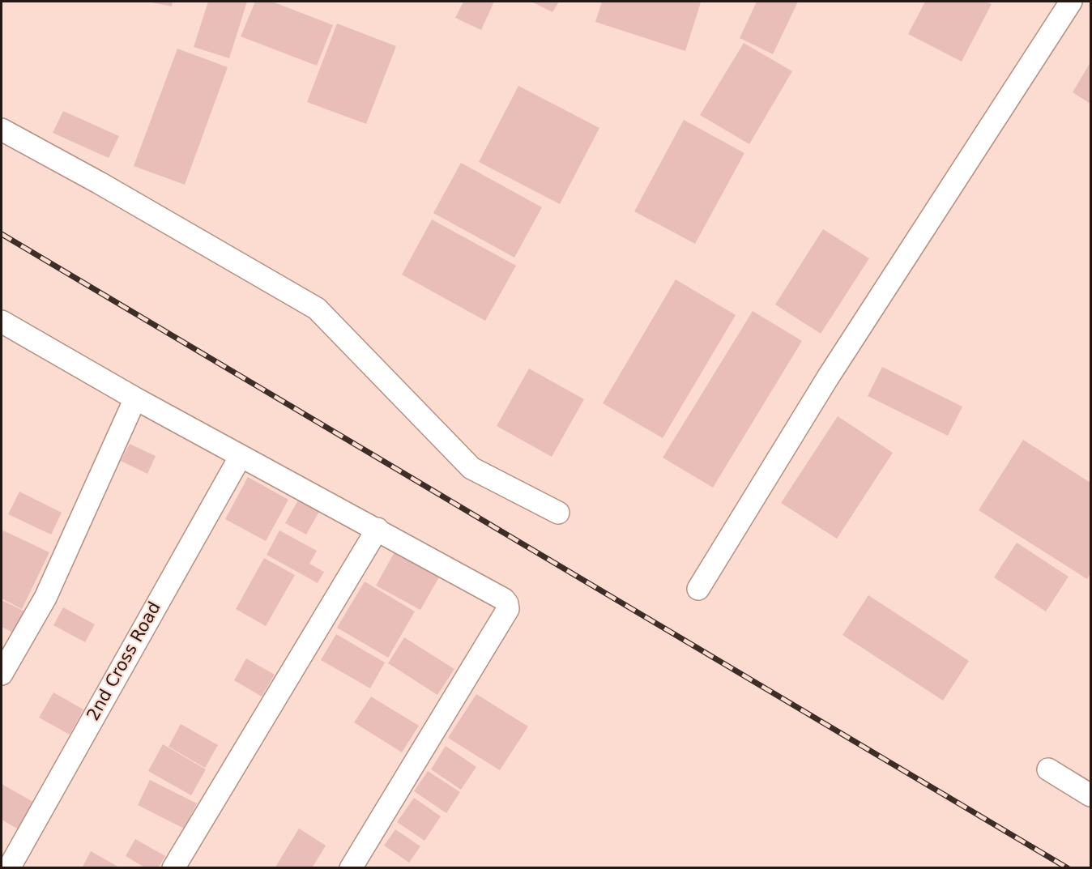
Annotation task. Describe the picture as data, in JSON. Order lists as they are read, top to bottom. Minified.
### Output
{"streets":{"street":["2nd Cross Road"]}}
